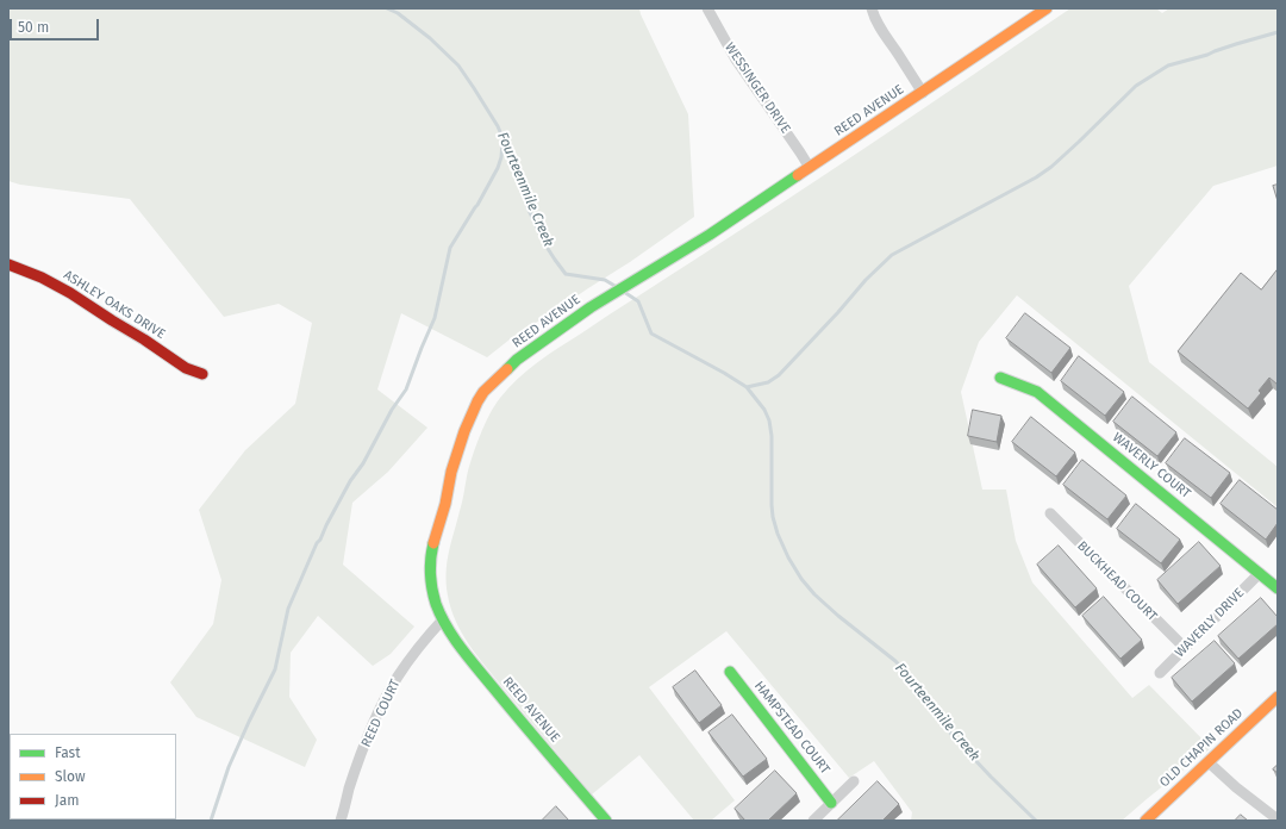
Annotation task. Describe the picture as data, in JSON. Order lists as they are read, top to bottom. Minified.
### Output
{"streets":{"street":["WESSINGER DRIVE","REED AVENUE","ASHLEY OAKS DRIVE","WAVERLY COURT","BUCKHEAD COURT","WAVERLY DRIVE","REED COURT","HAMPSTEAD COURT","OLD CHAPIN ROAD"]},"crossings":[["WESSINGER DRIVE","REED AVENUE"],["REED AVENUE","REED COURT"],["WAVERLY COURT","WAVERLY DRIVE"],["BUCKHEAD COURT","WAVERLY DRIVE"]],"water":["Fourteenmile Creek"],"legend":["Fast","Slow","Jam"],"scale_bar":"50 m"}
